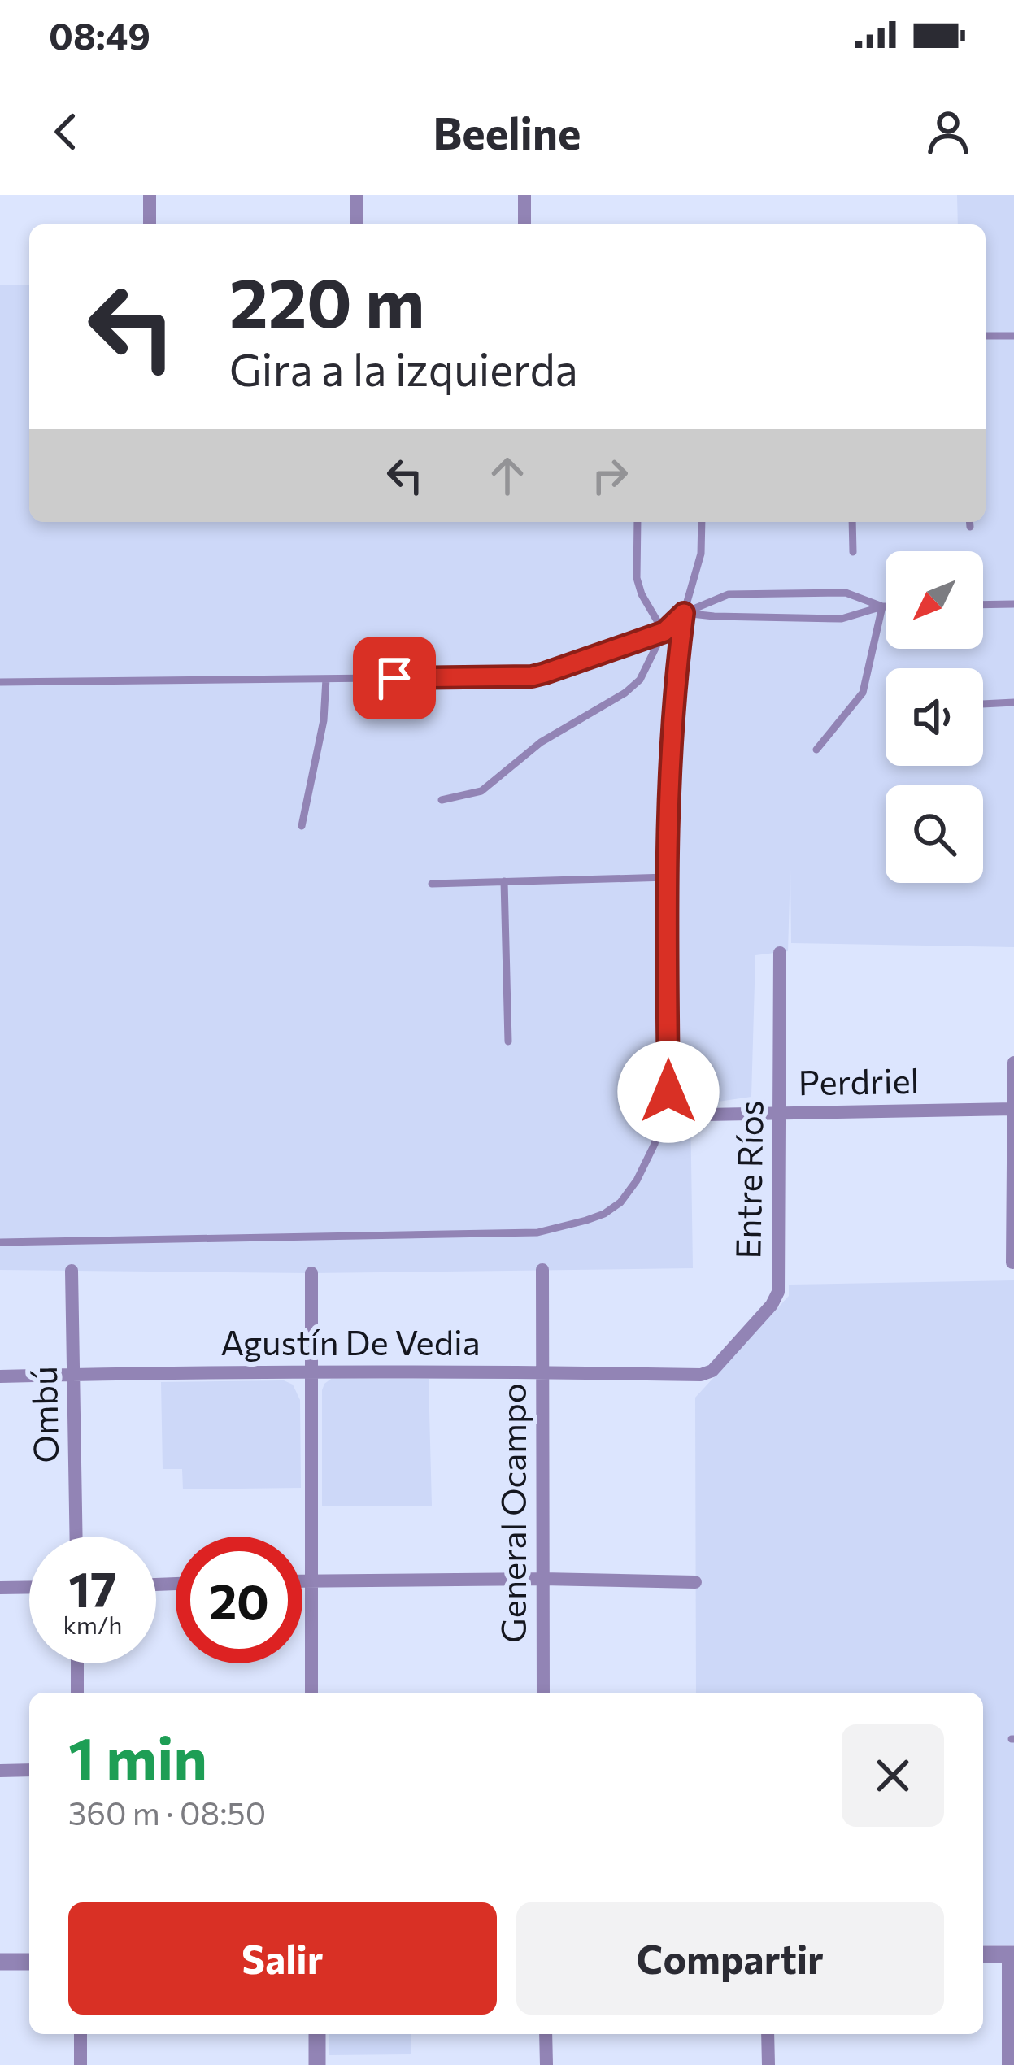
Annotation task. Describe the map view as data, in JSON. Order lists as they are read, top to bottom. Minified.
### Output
{"streets":{"street":["Perdriel","Entre Ríos","Agustín De Vedia","Ombú","General Ocampo"]},"crossings":[["Perdriel","Entre Ríos"],["Entre Ríos","Agustín De Vedia"],["Agustín De Vedia","Ombú"],["Agustín De Vedia","General Ocampo"]],"north":"bottom left","page":{"status":"08:49","header":"Beeline","turn":["220 m","Gira a la izquierda"],"speed":"17 km/h","limit":"20","heading":["1 min","360 m · 08:50"],"buttons":["Salir","Compartir"]}}
